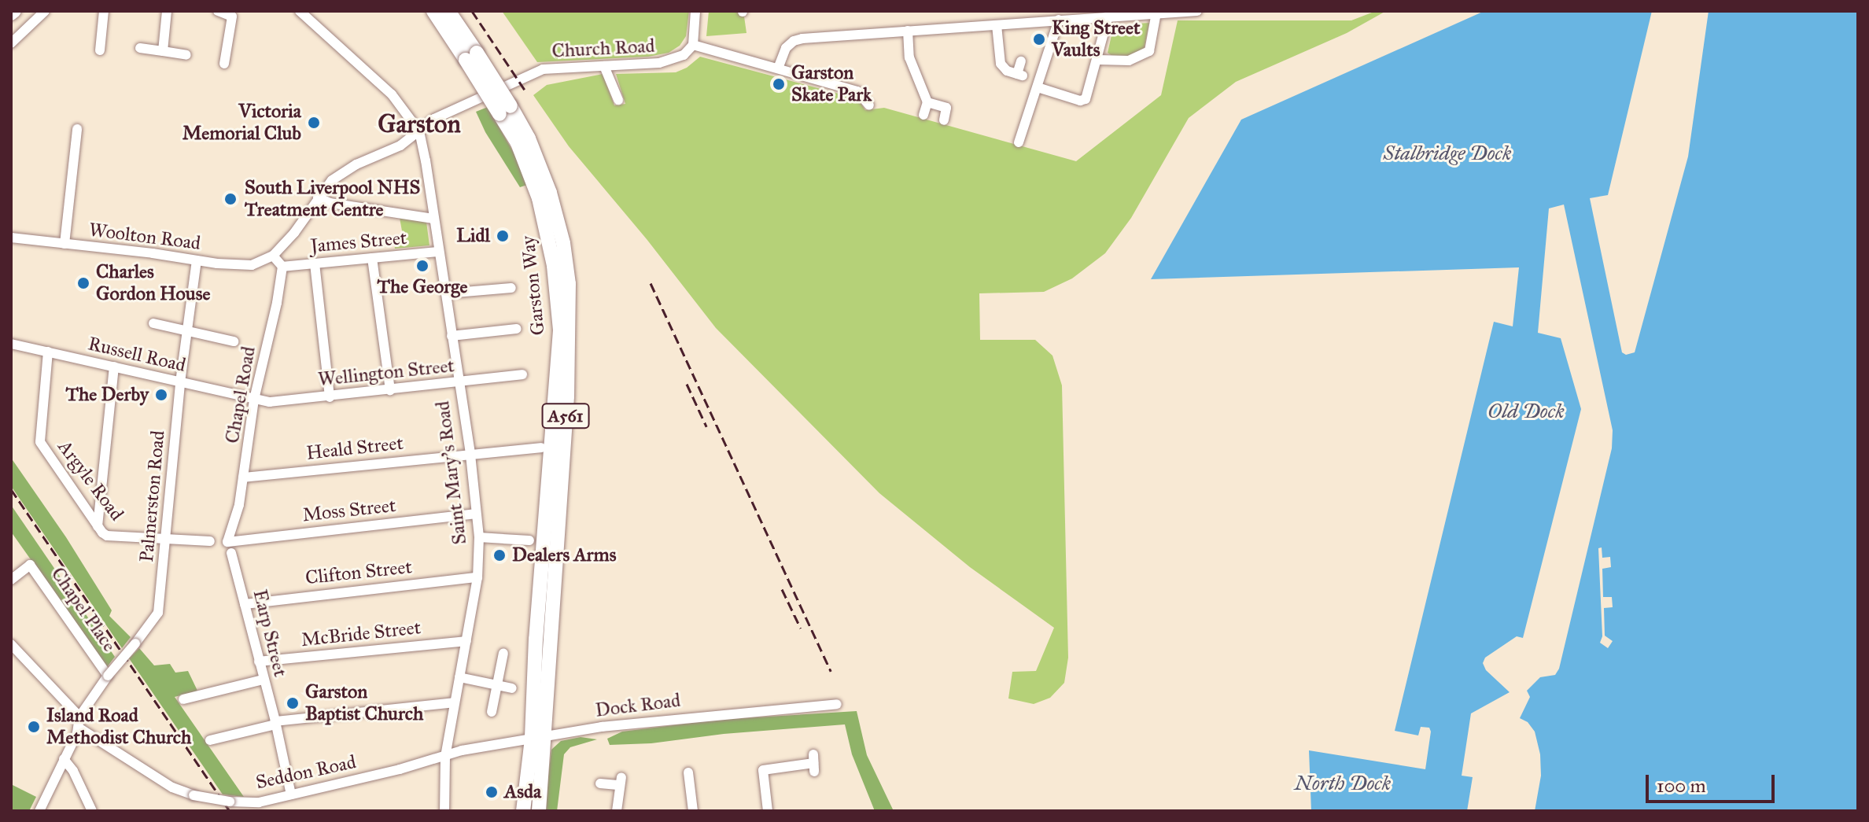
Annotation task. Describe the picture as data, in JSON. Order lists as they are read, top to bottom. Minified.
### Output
{"streets":{"highway":["Garston Way","A561"],"street":["Church Road","Woolton Road","James Street","Russell Road","Wellington Street","Chapel Road","Heald Street","Saint Mary's Road","Argyle Road","Palmerston Road","Moss Street","Clifton Street","Chapel Place","Earp Street","McBride Street","Dock Road","Seddon Road"]},"crossings":[["Church Road","Woolton Road"],["Church Road","Saint Mary's Road"],["Woolton Road","Palmerston Road"],["James Street","Chapel Road"],["James Street","Saint Mary's Road"],["Garston Way","Dock Road"],["Russell Road","Wellington Street"],["Russell Road","Chapel Road"],["Russell Road","Argyle Road"],["Russell Road","Palmerston Road"],["Wellington Street","Chapel Road"],["Wellington Street","Saint Mary's Road"],["Chapel Road","Heald Street"],["Chapel Road","Moss Street"],["Heald Street","Saint Mary's Road"],["Saint Mary's Road","Moss Street"],["Saint Mary's Road","Clifton Street"],["Saint Mary's Road","McBride Street"],["Saint Mary's Road","Dock Road"],["Saint Mary's Road","Seddon Road"],["Argyle Road","Palmerston Road"],["Palmerston Road","Chapel Place"],["Clifton Street","Earp Street"],["Earp Street","McBride Street"],["Earp Street","Seddon Road"],["Dock Road","Seddon Road"]],"districts":["Garston"],"water":["Stalbridge Dock","Old Dock","North Dock"],"places":["King Street Vaults","Garston Skate Park","Victoria Memorial Club","South Liverpool NHS Treatment Centre","Lidl","The George","Charles Gordon House","The Derby","Dealers Arms","Garston Baptist Church","Island Road Methodist Church","Asda"],"scale_bar":"100 m"}
